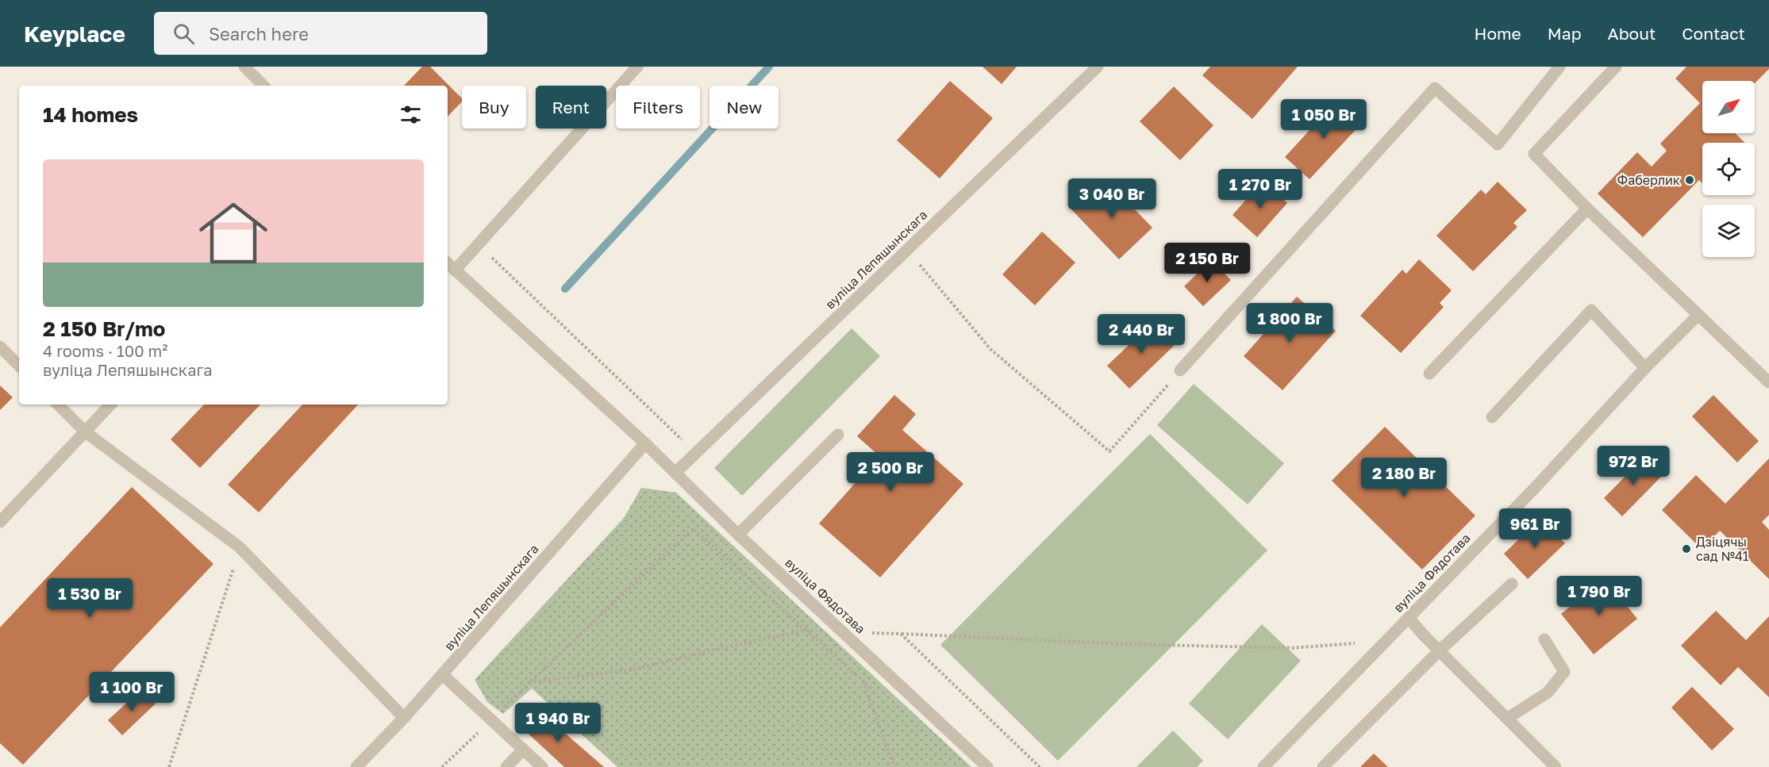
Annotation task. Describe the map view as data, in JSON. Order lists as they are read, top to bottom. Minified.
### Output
{"streets":{"street":["вуліца Лепяшынскага","вуліца Фядотава"]},"crossings":[["вуліца Лепяшынскага","вуліца Фядотава"]],"places":["Фаберлик","Дзіцячы сад №41"],"north":"top right","page":{"header":"Keyplace","search":"Search here","nav":["Home","Map","About","Contact"],"chip":["Buy","Rent","Filters","New"],"heading":"14 homes","price":["1 050 Br","1 270 Br","3 040 Br","2 150 Br","1 800 Br","2 440 Br","972 Br","2 500 Br","2 180 Br","961 Br","1 790 Br","1 530 Br","1 100 Br","1 940 Br"],"list":[{"name":"2 150 Br/mo","note":"4 rooms · 100 m² · вуліца Лепяшынскага"}]}}
